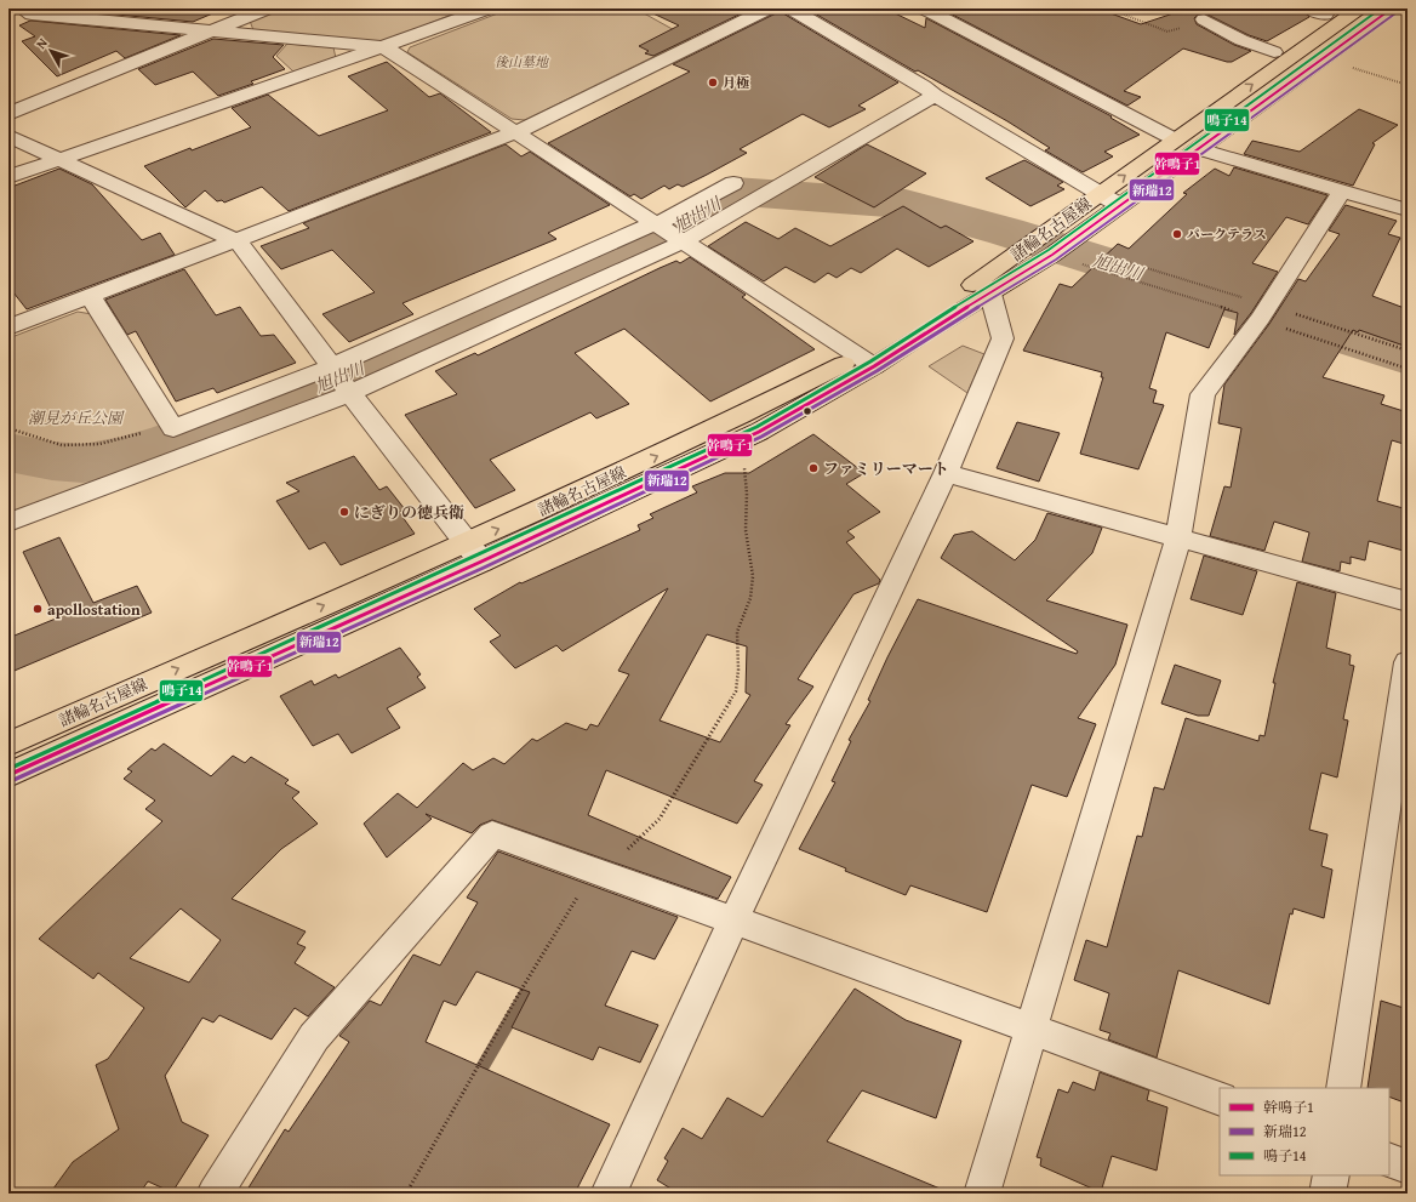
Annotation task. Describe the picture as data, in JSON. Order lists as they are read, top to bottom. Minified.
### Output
{"streets":{"main road":["諸輪名古屋線"]},"water":["旭出川"],"parks":["後山墓地","潮見が丘公園"],"places":["月極","パークテラス","ファミリーマート","にぎりの徳兵衛","apollostation"],"lines":["transit line 幹鳴子1","transit line 鳴子14","transit line 新瑞12"],"legend":["幹鳴子1","新瑞12","鳴子14"],"north":"top left"}
